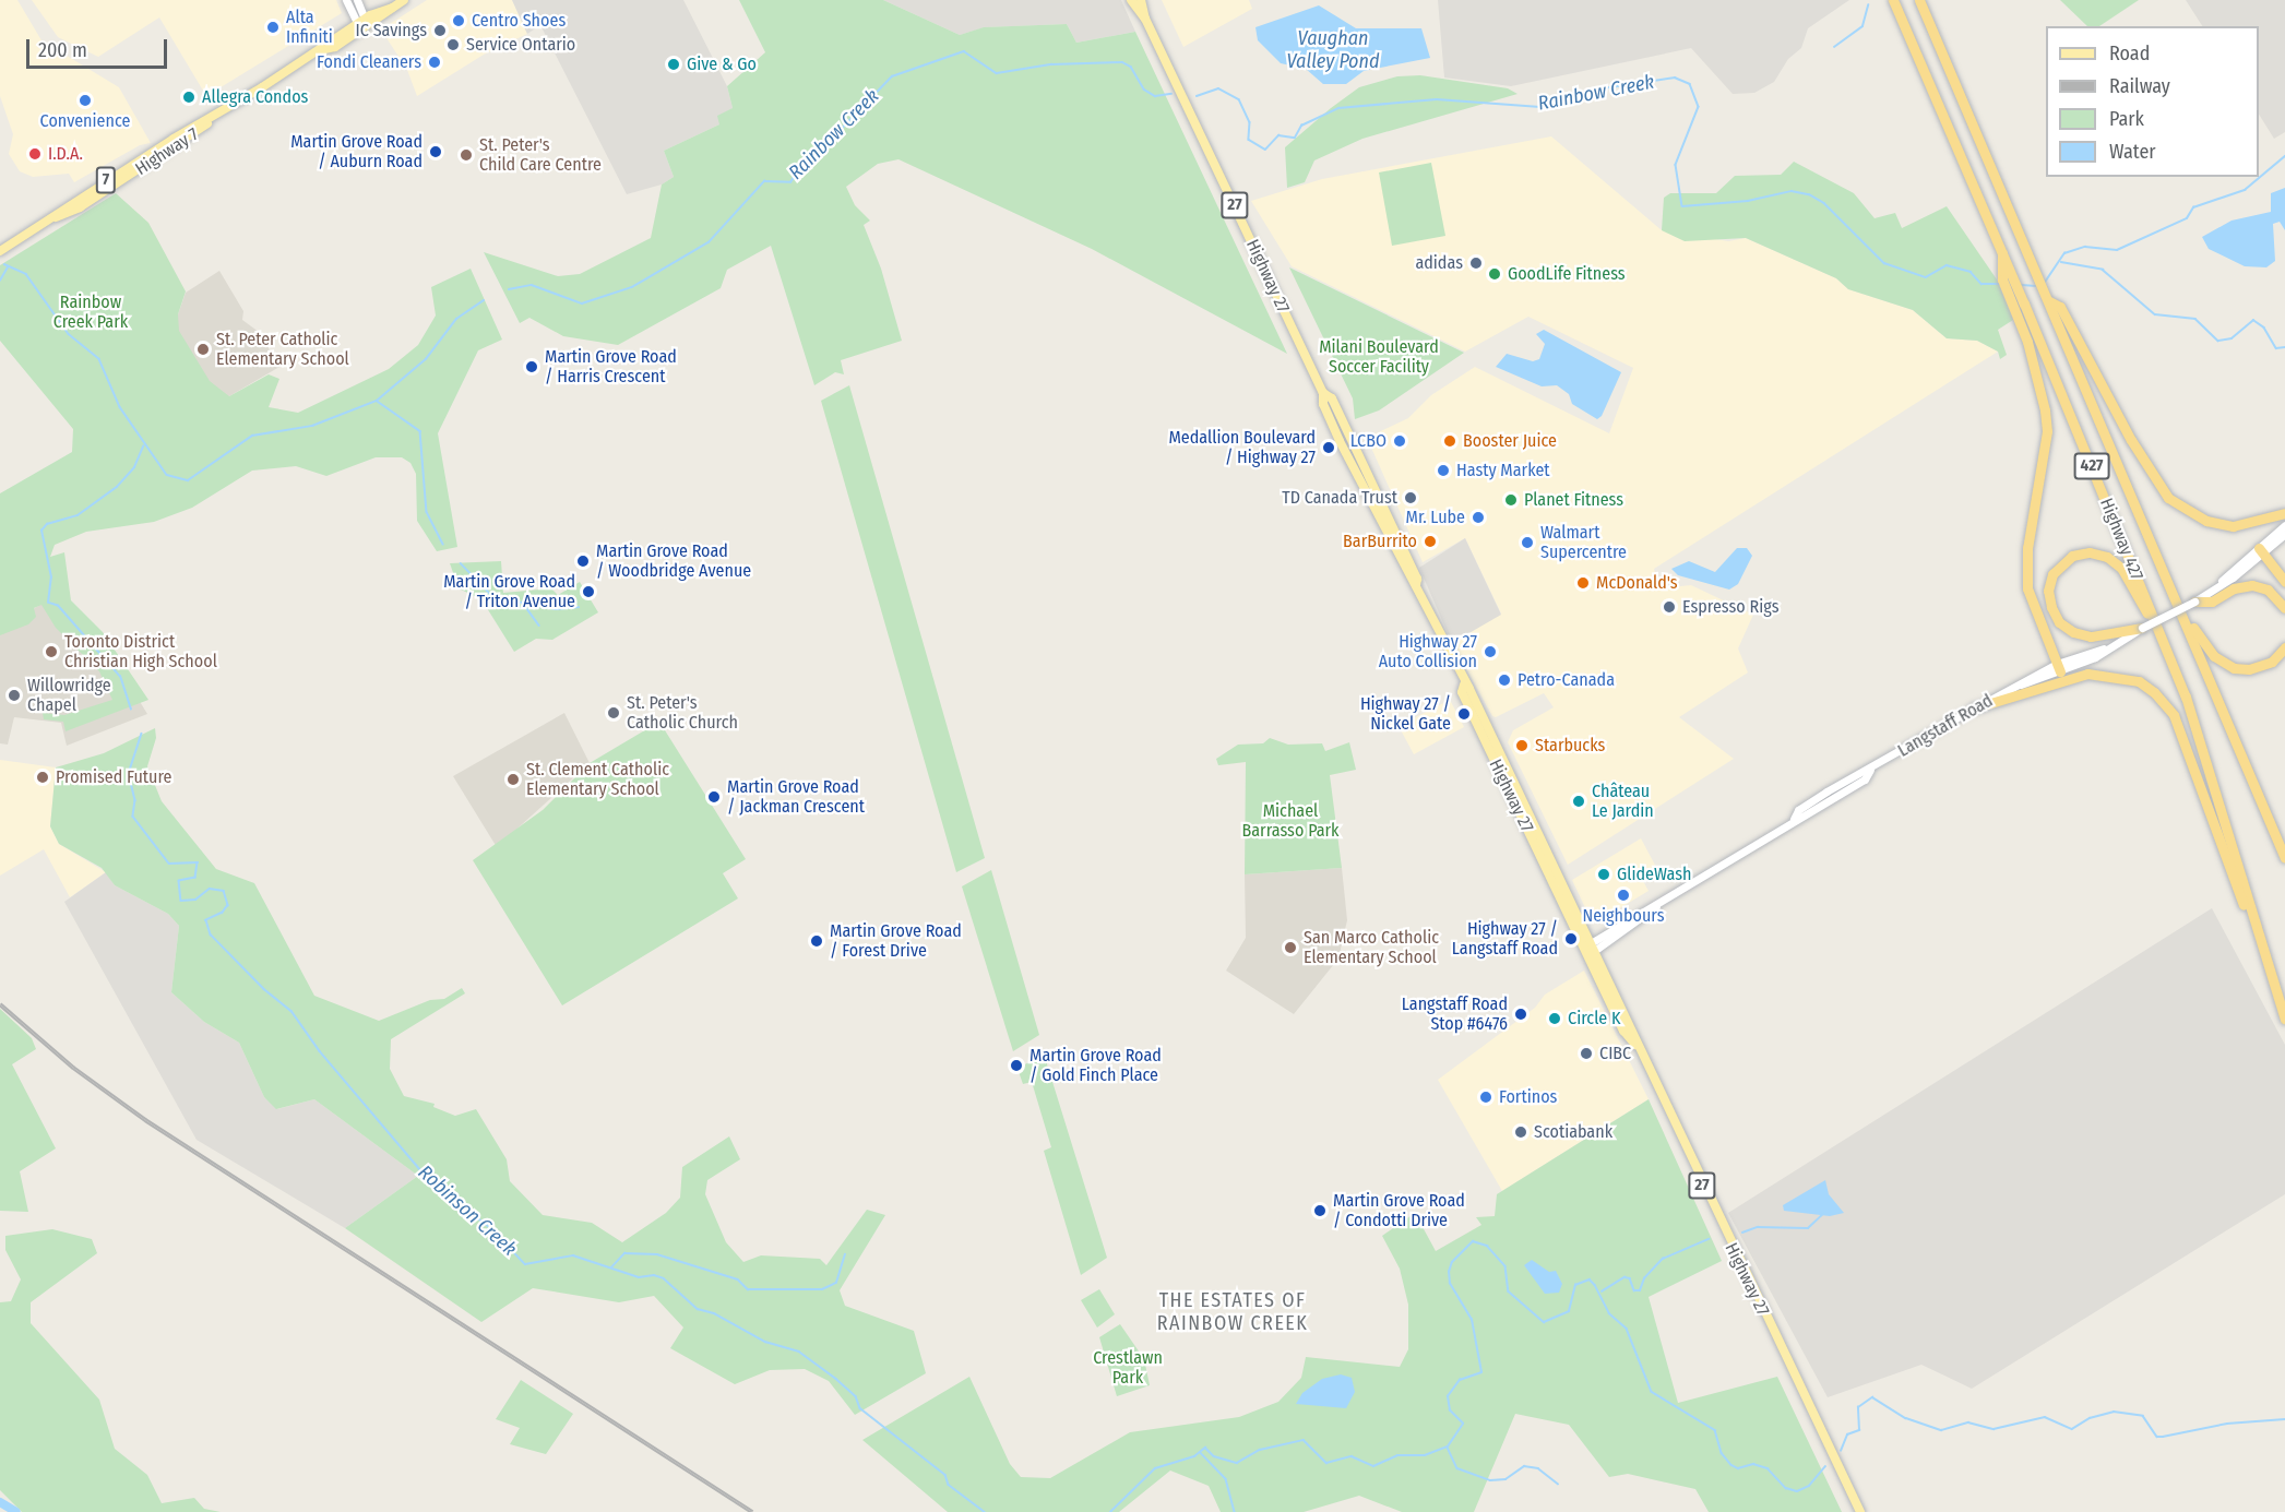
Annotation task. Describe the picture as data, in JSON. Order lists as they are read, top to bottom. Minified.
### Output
{"streets":{"highway":["427","Highway 427"],"main road":["Highway 7","7","27","Highway 27","Langstaff Road"]},"crossings":[["Highway 27","Langstaff Road"]],"districts":["THE ESTATES OF RAINBOW CREEK"],"water":["Vaughan Valley Pond","Rainbow Creek","Robinson Creek"],"parks":["Rainbow Creek Park","Milani Boulevard Soccer Facility","Michael Barrasso Park","Crestlawn Park"],"places":["Centro Shoes","Alta Infiniti","IC Savings","Service Ontario","Fondi Cleaners","Give & Go","Allegra Condos","Convenience","Martin Grove Road / Auburn Road","I.D.A.","St. Peter's Child Care Centre","adidas","GoodLife Fitness","St. Peter Catholic Elementary School","Martin Grove Road / Harris Crescent","LCBO","Booster Juice","Medallion Boulevard / Highway 27","Hasty Market","TD Canada Trust","Planet Fitness","Mr. Lube","BarBurrito","Walmart Supercentre","Martin Grove Road / Woodbridge Avenue","McDonald's","Martin Grove Road / Triton Avenue","Espresso Rigs","Toronto District Christian High School","Highway 27 Auto Collision","Petro-Canada","Willowridge Chapel","St. Peter's Catholic Church","Highway 27 / Nickel Gate","Starbucks","Promised Future","St. Clement Catholic Elementary School","Martin Grove Road / Jackman Crescent","Château Le Jardin","GlideWash","Neighbours","Highway 27 / Langstaff Road","Martin Grove Road / Forest Drive","San Marco Catholic Elementary School","Langstaff Road Stop #6476","Circle K","CIBC","Martin Grove Road / Gold Finch Place","Fortinos","Scotiabank","Martin Grove Road / Condotti Drive"],"legend":["Road","Railway","Park","Water"],"scale_bar":"200 m"}
